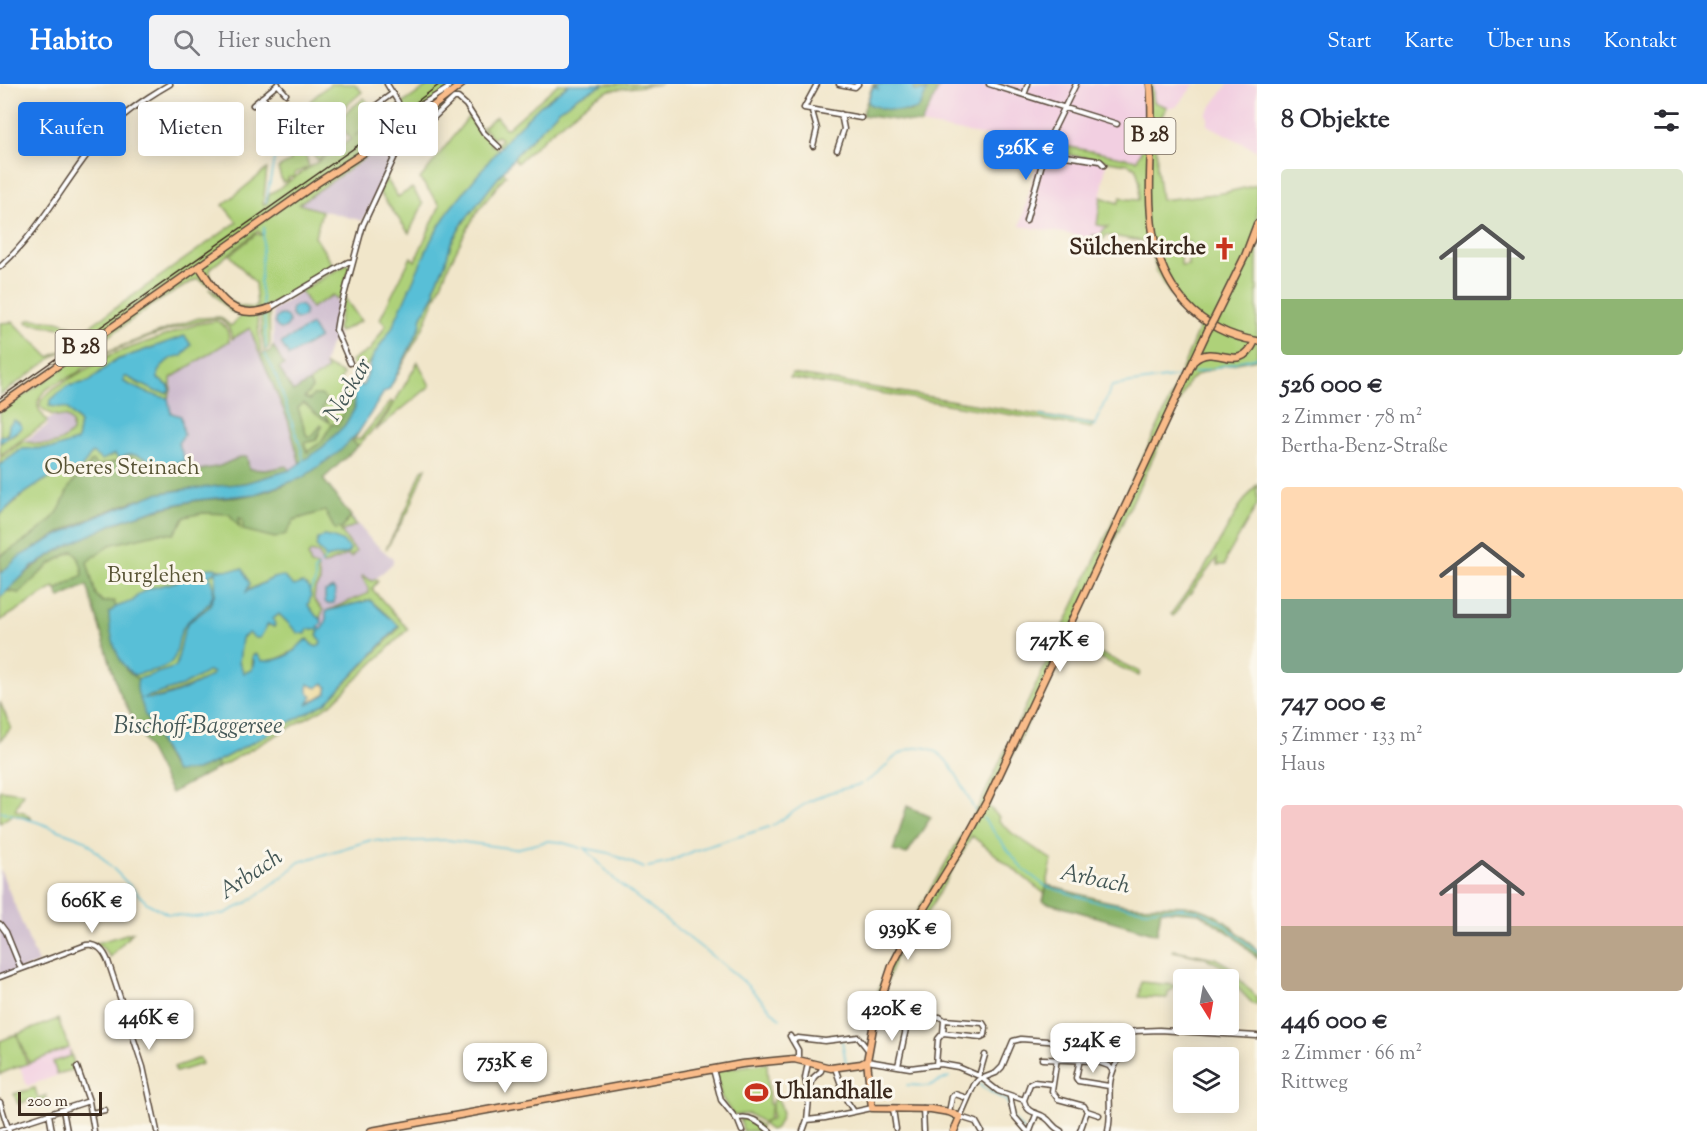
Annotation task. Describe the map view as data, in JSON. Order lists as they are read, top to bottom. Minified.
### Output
{"streets":{"main road":["B 28"]},"water":["Neckar","Bischoff-Baggersee","Arbach"],"parks":["Oberes Steinach","Burglehen"],"places":{"church":["Sülchenkirche"],"sports":["Uhlandhalle"]},"scale_bar":"200 m","north":"bottom","page":{"header":"Habito","search":"Hier suchen","nav":["Start","Karte","Über uns","Kontakt"],"heading":"8 Objekte","chip":["Kaufen","Mieten","Filter","Neu"],"price":["526K €","747K €","606K €","939K €","420K €","446K €","524K €","753K €"],"list":[{"name":"526 000 €","note":"2 Zimmer · 78 m² · Bertha-Benz-Straße"},{"name":"747 000 €","note":"5 Zimmer · 133 m² · Haus"},{"name":"446 000 €","note":"2 Zimmer · 66 m² · Rittweg"}],"scale":"200 m"}}
